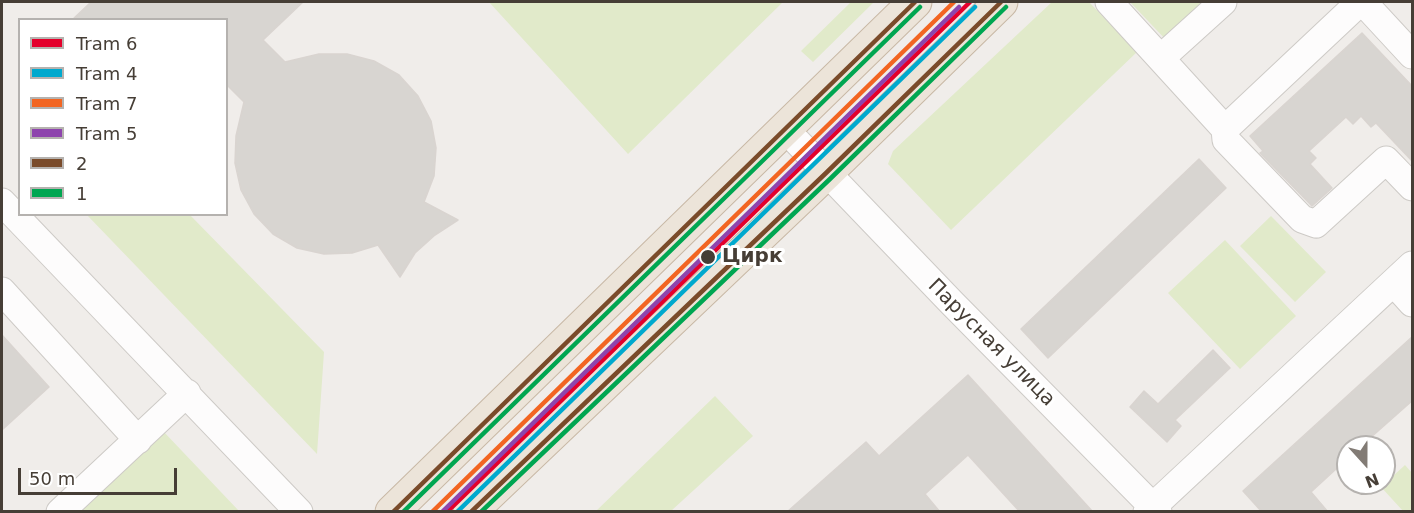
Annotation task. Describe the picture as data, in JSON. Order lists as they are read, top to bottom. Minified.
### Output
{"streets":{"street":["Парусная улица"]},"places":["Цирк"],"lines":["tram line 6","tram line 7","transit line 2","tram line 4","tram line 5","transit line 1"],"legend":["Tram 6","Tram 4","Tram 7","Tram 5","2","1"],"scale_bar":"50 m","north":"bottom"}
